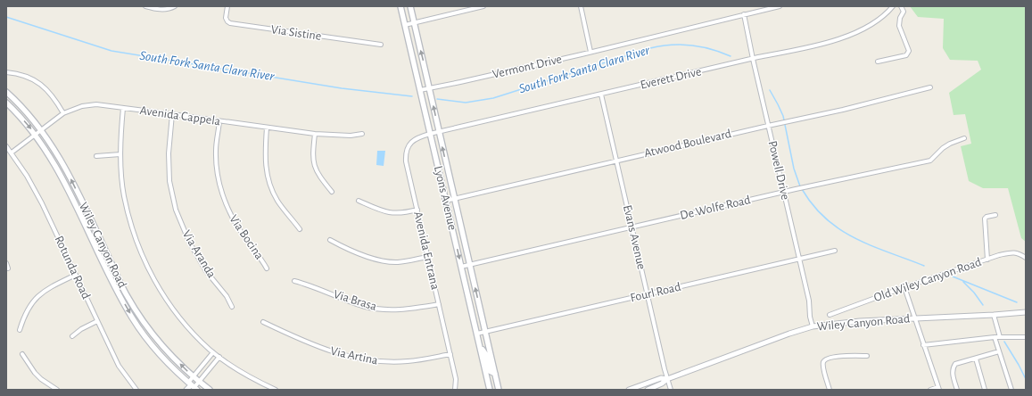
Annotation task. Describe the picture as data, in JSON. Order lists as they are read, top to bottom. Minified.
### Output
{"streets":{"main road":["Lyons Avenue","Wiley Canyon Road"],"street":["Via Sistine","Vermont Drive","Everett Drive","Avenida Cappela","Atwood Boulevard","Powell Drive","De Wolfe Road","Via Bocina","Evans Avenue","Avenida Entrana","Via Aranda","Rotunda Road","Old Wiley Canyon Road","Fourl Road","Via Brasa","Via Artina"]},"crossings":[["Vermont Drive","Powell Drive"],["Vermont Drive","Lyons Avenue"],["Everett Drive","Powell Drive"],["Everett Drive","Lyons Avenue"],["Everett Drive","Evans Avenue"],["Everett Drive","Avenida Entrana"],["Avenida Cappela","Via Bocina"],["Avenida Cappela","Wiley Canyon Road"],["Avenida Cappela","Via Aranda"],["Avenida Cappela","Rotunda Road"],["Atwood Boulevard","Powell Drive"],["Atwood Boulevard","Lyons Avenue"],["Atwood Boulevard","Evans Avenue"],["Powell Drive","De Wolfe Road"],["Powell Drive","Wiley Canyon Road"],["Powell Drive","Fourl Road"],["Lyons Avenue","De Wolfe Road"],["Lyons Avenue","Avenida Entrana"],["Lyons Avenue","Fourl Road"],["De Wolfe Road","Evans Avenue"],["Evans Avenue","Wiley Canyon Road"],["Evans Avenue","Fourl Road"],["Avenida Entrana","Via Brasa"],["Avenida Entrana","Via Artina"]],"water":["South Fork Santa Clara River"]}
